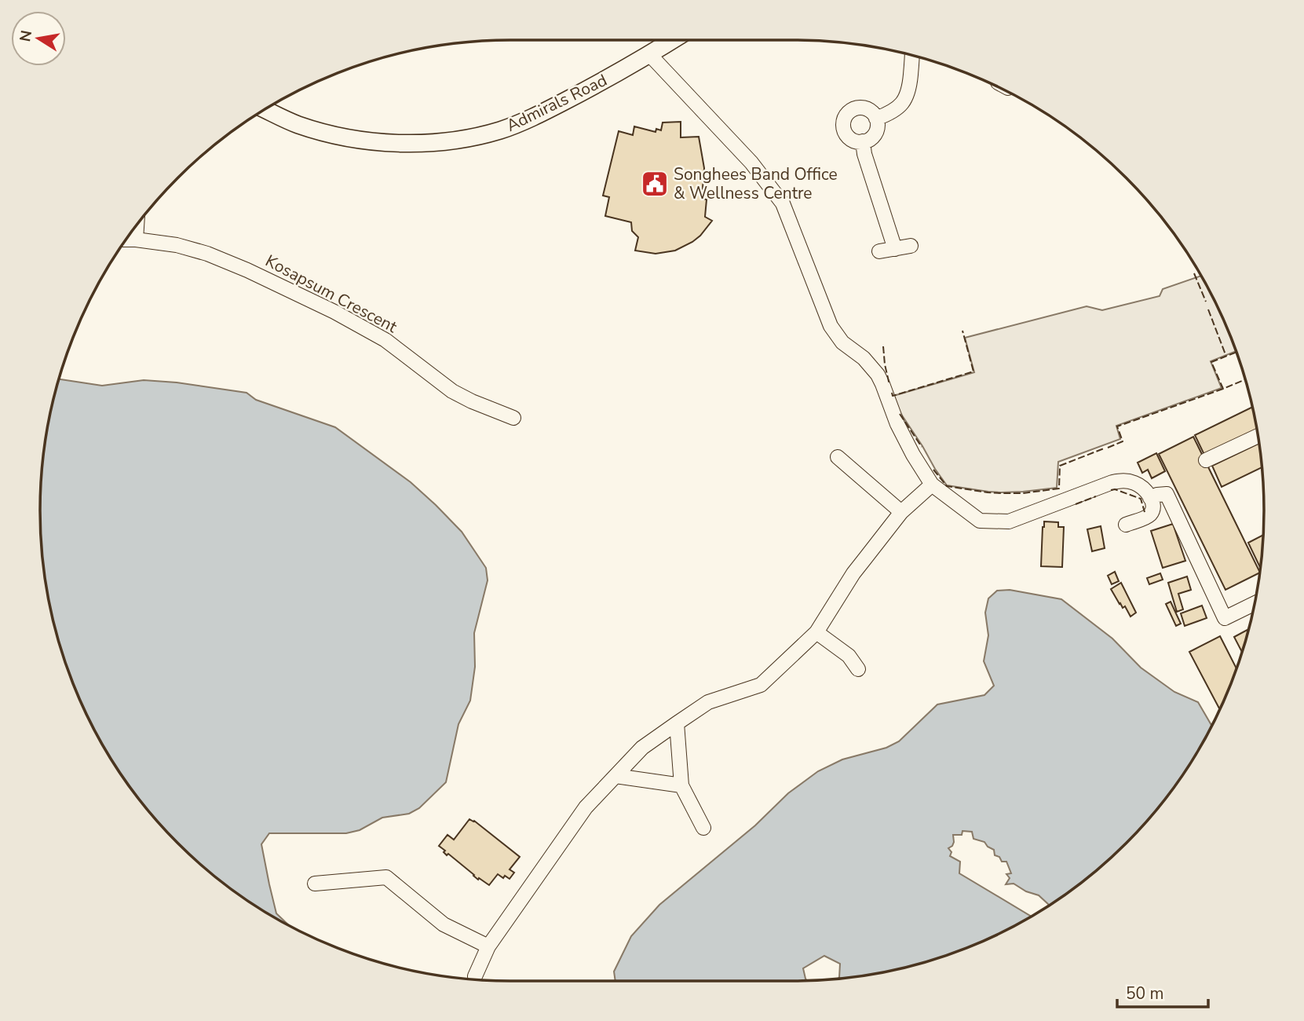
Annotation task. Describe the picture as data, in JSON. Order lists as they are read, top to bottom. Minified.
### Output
{"streets":{"main road":["Admirals Road"],"street":["Kosapsum Crescent"]},"places":{"public building":["Songhees Band Office & Wellness Centre"]},"scale_bar":"50 m","north":"left"}
